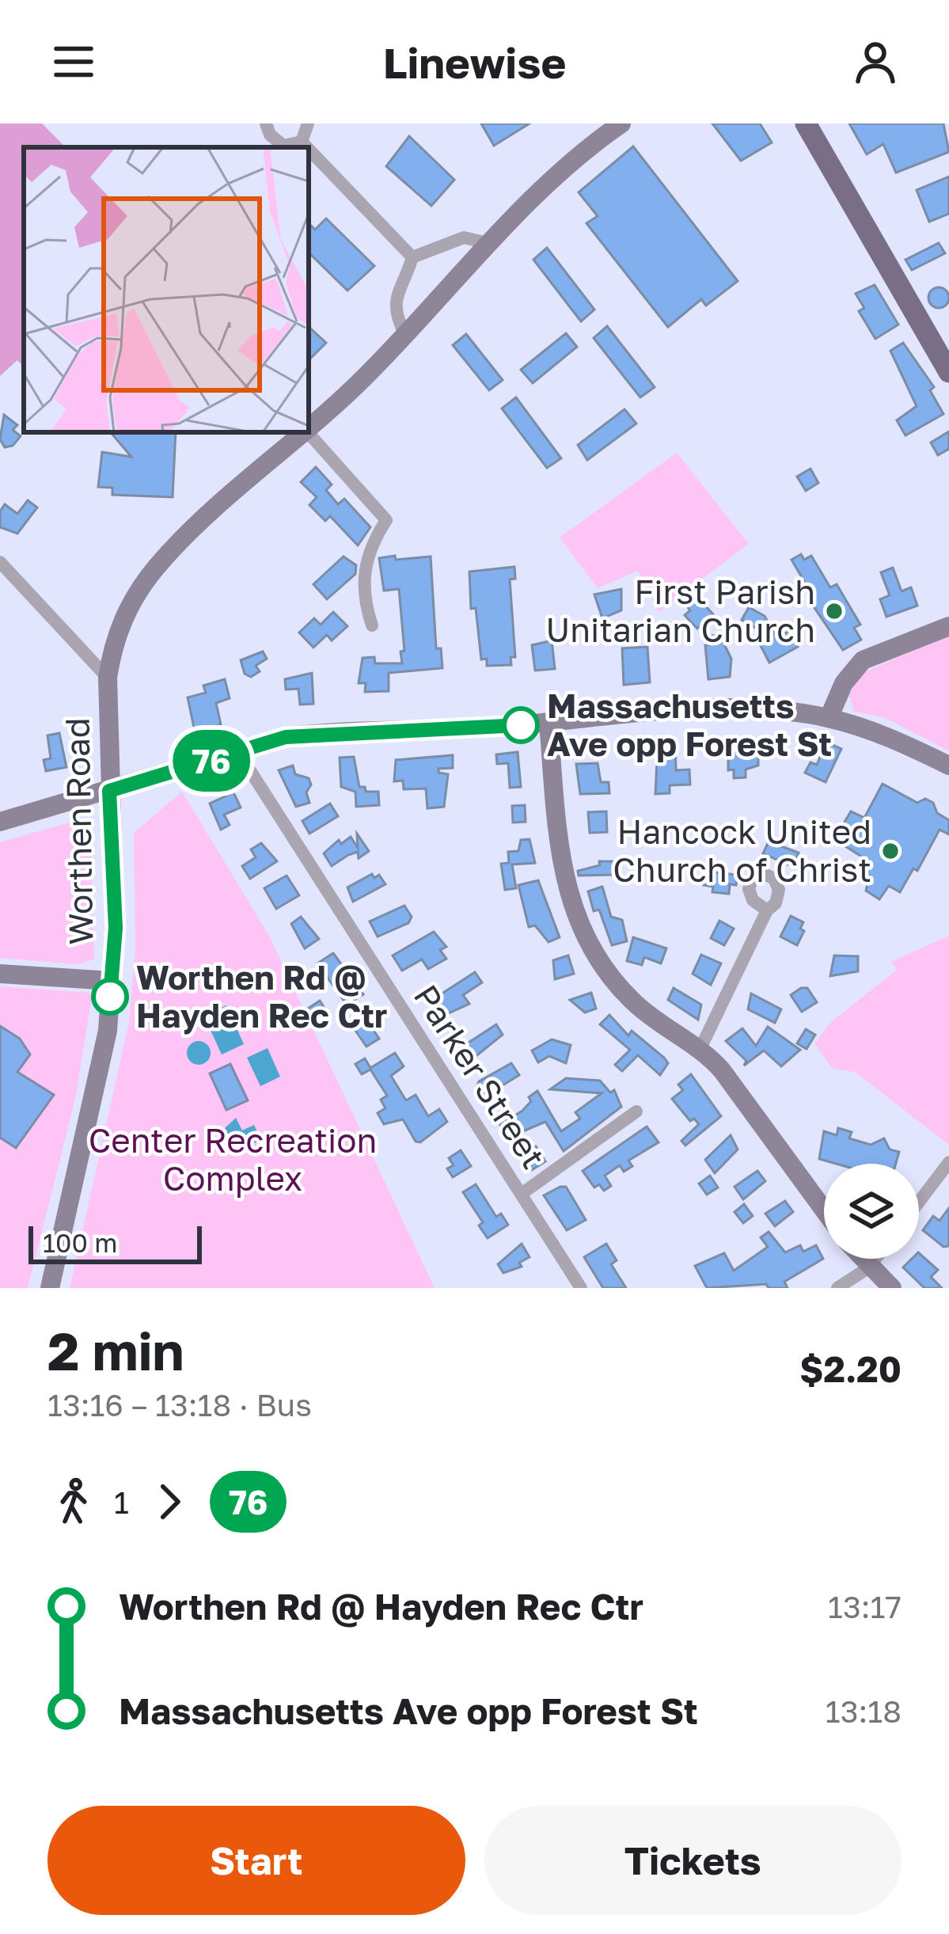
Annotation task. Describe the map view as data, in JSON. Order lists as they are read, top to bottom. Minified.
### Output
{"streets":{"main road":["Worthen Road"],"street":["Parker Street"]},"parks":["Center Recreation Complex"],"places":["First Parish Unitarian Church","Massachusetts Ave opp Forest St","Hancock United Church of Christ","Worthen Rd @ Hayden Rec Ctr"],"lines":["bus line 76"],"scale_bar":"100 m","page":{"header":"Linewise","on_map":"76","scale":"100 m","heading":["2 min","13:16 – 13:18 · Bus","$2.20"],"legs":["1","76"],"list":[{"name":"Worthen Rd @ Hayden Rec Ctr","value":"13:17"},{"name":"Massachusetts Ave opp Forest St","value":"13:18"}],"buttons":["Start","Tickets"]}}
